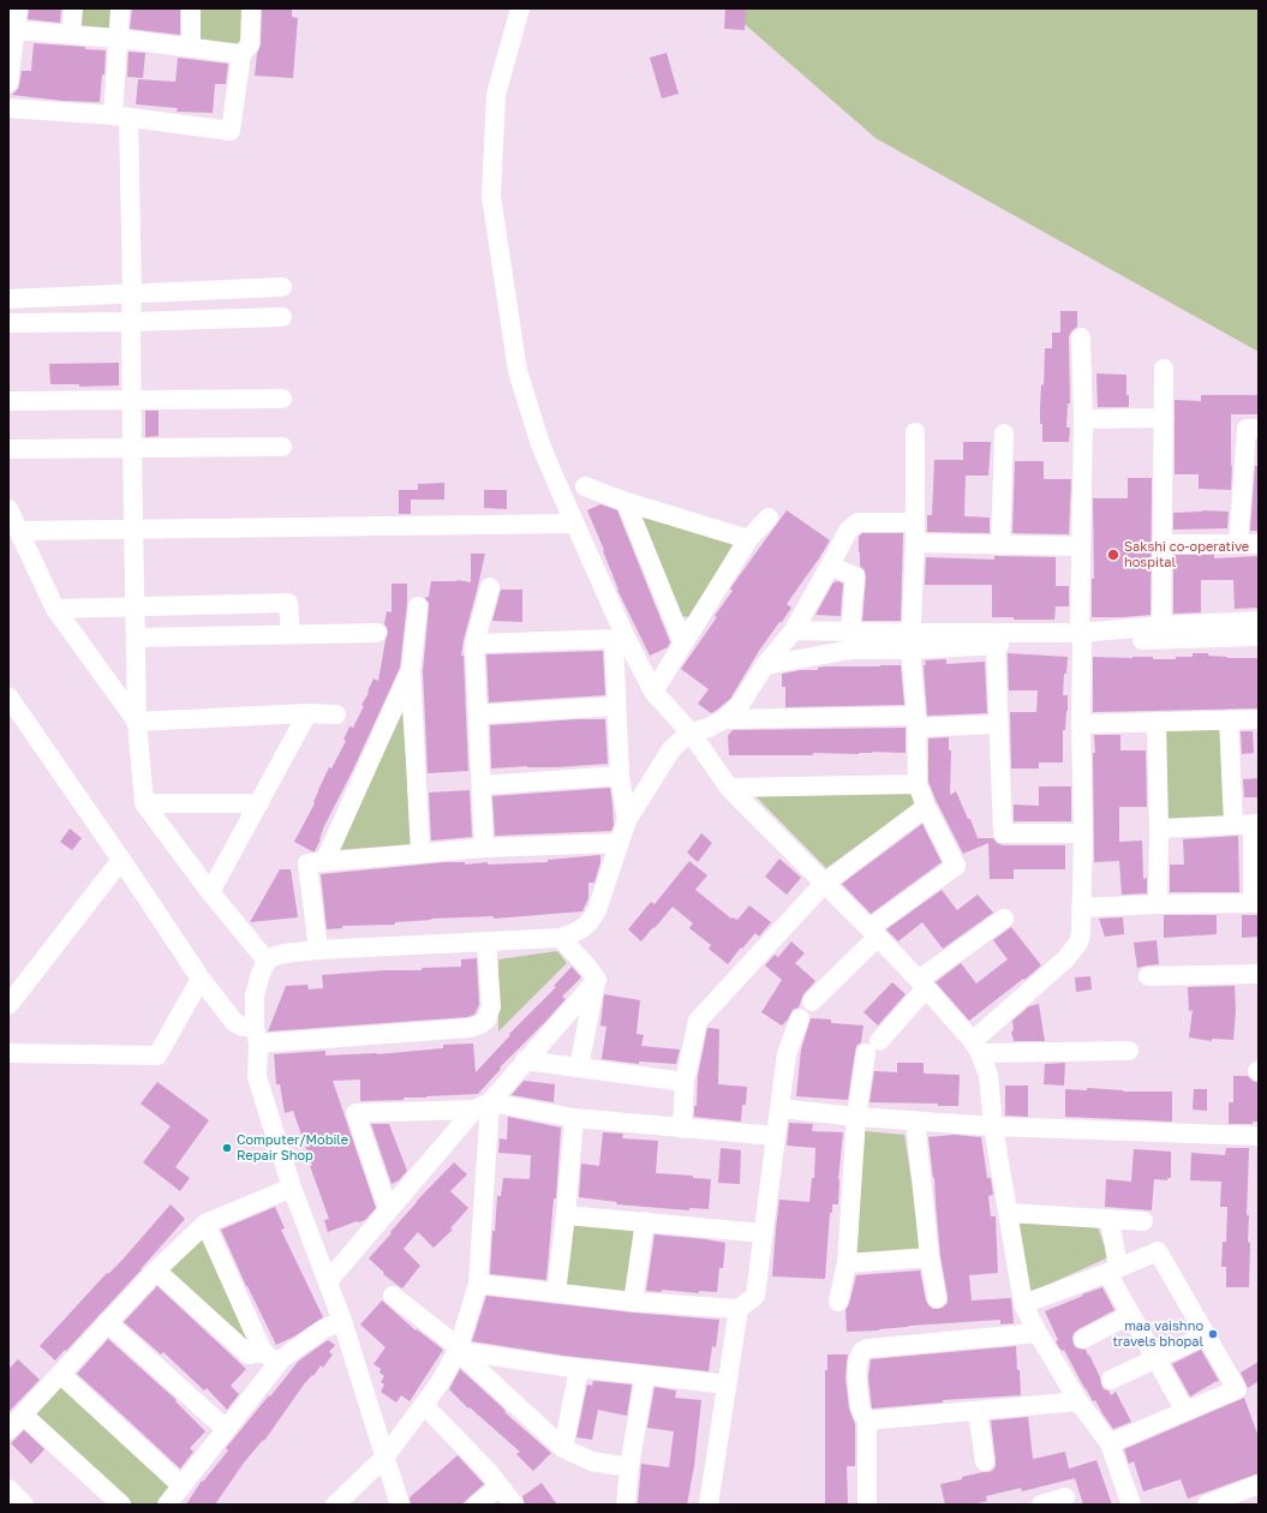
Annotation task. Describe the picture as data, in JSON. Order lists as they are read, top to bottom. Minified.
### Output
{"places":["Sakshi co-operative hospital","Computer/Mobile Repair Shop","maa vaishno travels bhopal"]}
